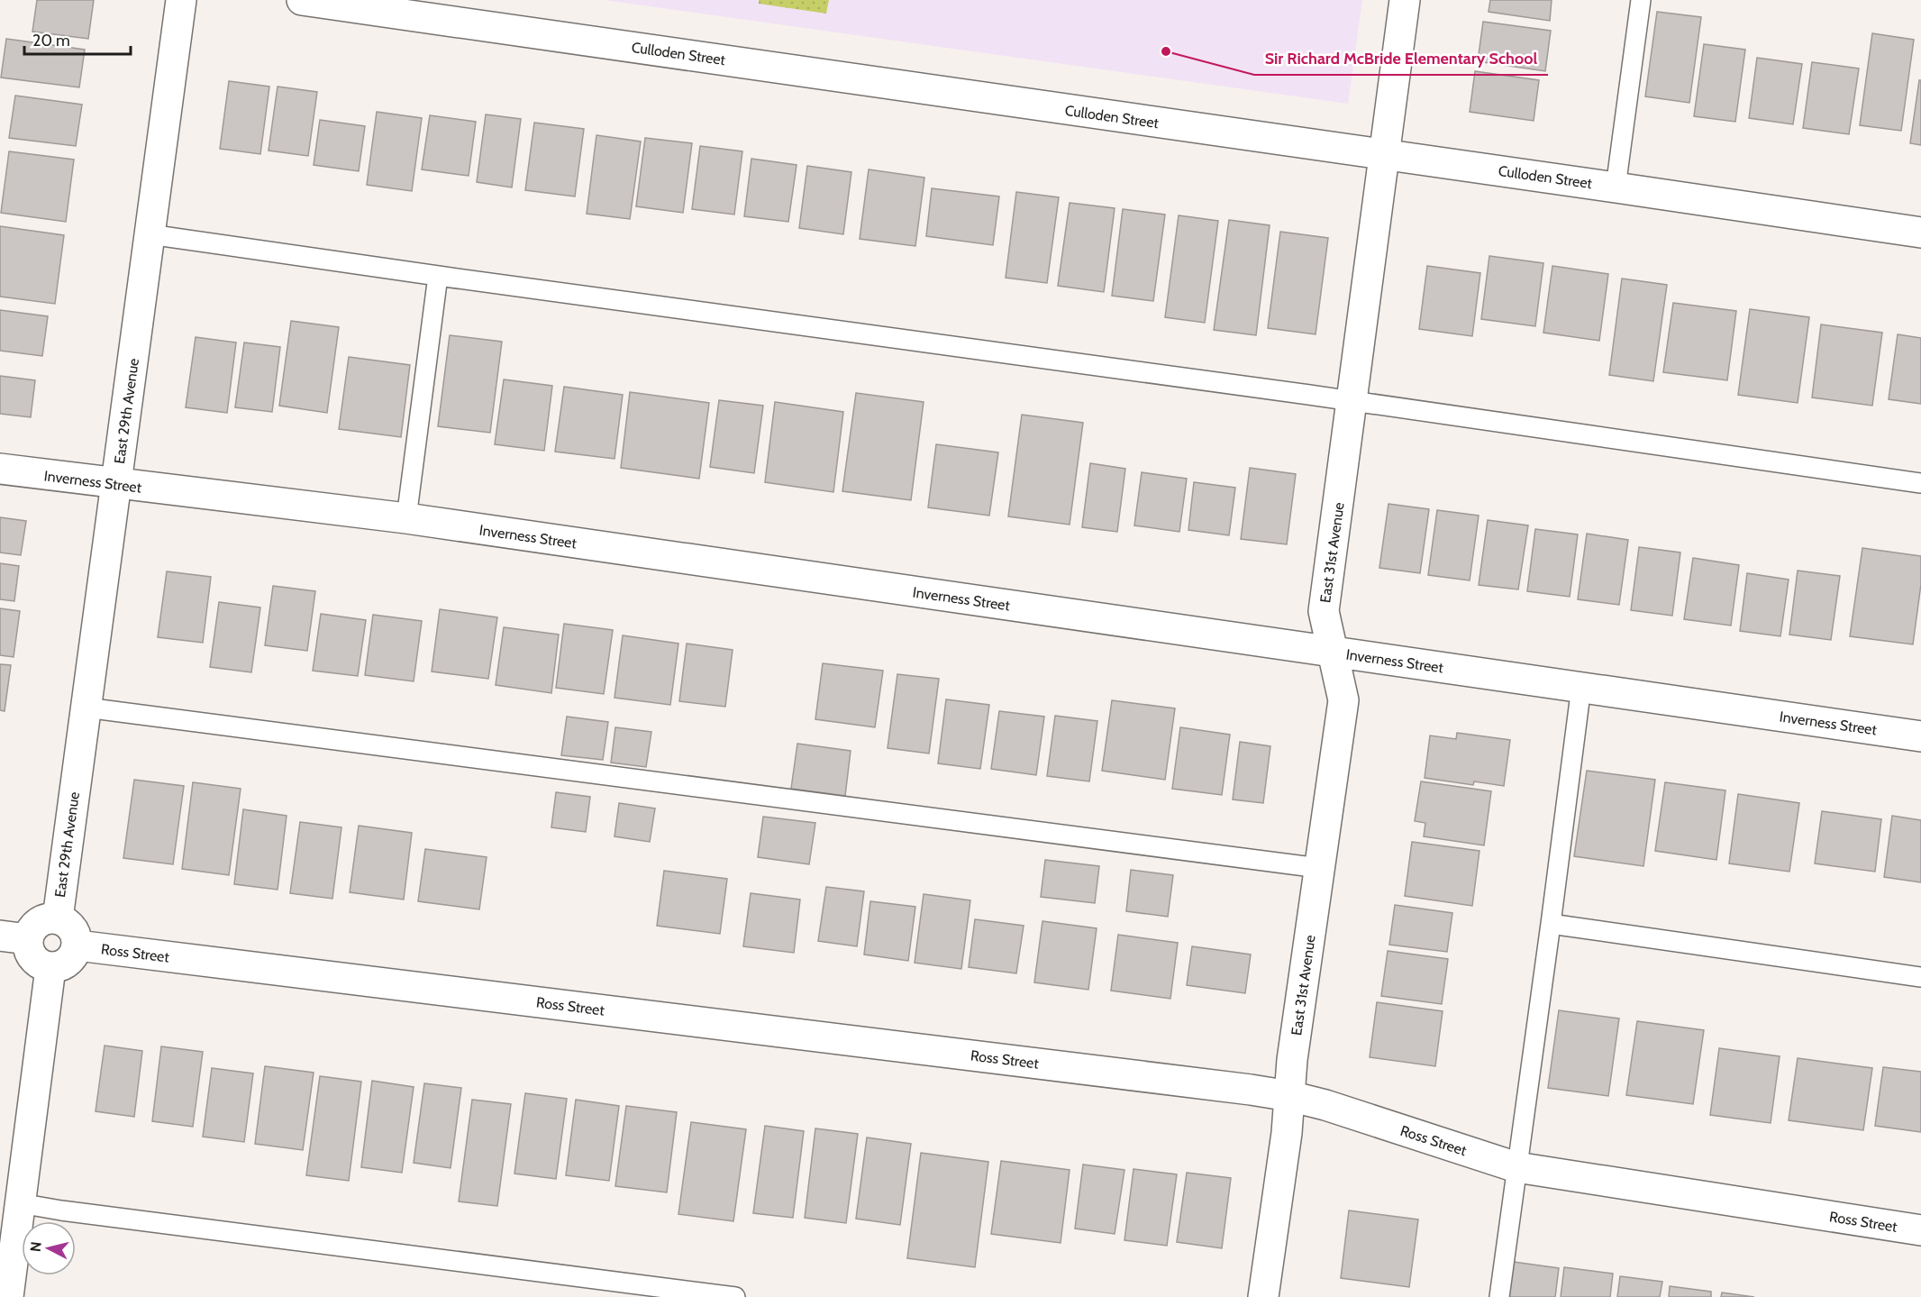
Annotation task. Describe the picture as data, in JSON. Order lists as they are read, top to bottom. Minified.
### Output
{"streets":{"street":["Culloden Street","East 29th Avenue","Inverness Street","East 31st Avenue","Ross Street"]},"crossings":[["Culloden Street","East 31st Avenue"],["East 29th Avenue","Inverness Street"],["East 29th Avenue","Ross Street"],["Inverness Street","East 31st Avenue"],["East 31st Avenue","Ross Street"]],"places":["Sir Richard McBride Elementary School"],"scale_bar":"20 m","north":"left"}
